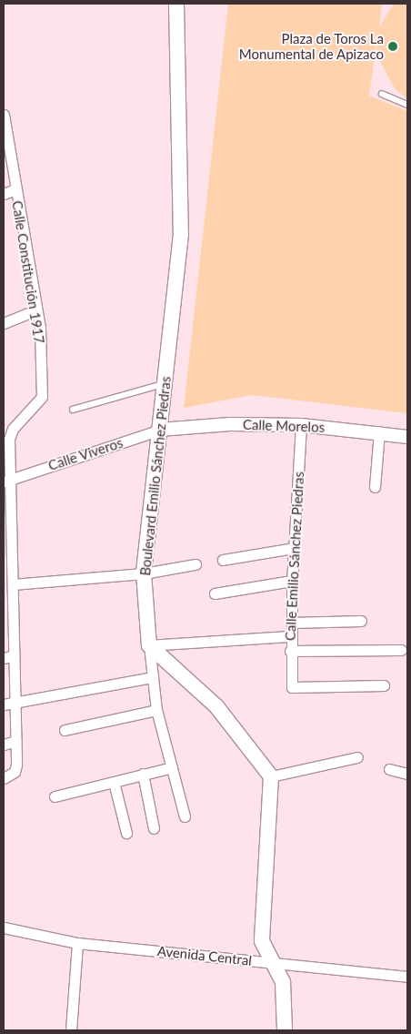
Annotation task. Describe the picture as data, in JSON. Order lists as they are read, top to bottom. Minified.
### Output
{"streets":{"main road":["Boulevard Emilio Sánchez Piedras"],"street":["Calle Constitución 1917","Calle Morelos","Calle Viveros","Calle Emilio Sánchez Piedras","Avenida Central"]},"crossings":[["Calle Constitución 1917","Calle Viveros"],["Calle Morelos","Calle Viveros"],["Calle Morelos","Boulevard Emilio Sánchez Piedras"],["Calle Morelos","Calle Emilio Sánchez Piedras"],["Calle Viveros","Boulevard Emilio Sánchez Piedras"]],"places":["Plaza de Toros La Monumental de Apizaco"]}
